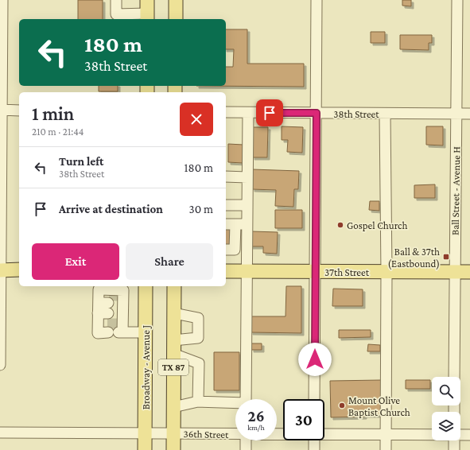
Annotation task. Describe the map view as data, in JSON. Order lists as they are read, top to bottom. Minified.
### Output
{"streets":{"main road":["37th Street","Broadway - Avenue J","TX 87"],"street":["38th Street","Ball Street - Avenue H","36th Street"]},"crossings":[["38th Street","Ball Street - Avenue H"],["Ball Street - Avenue H","37th Street"],["Broadway - Avenue J","36th Street"],["TX 87","36th Street"]],"places":{"other":["Gospel Church","Mount Olive Baptist Church"],"transit":["Ball & 37th (Eastbound)"]},"page":{"turn":["180 m","38th Street"],"heading":["1 min","210 m · 21:44"],"list":[{"name":"Turn left","note":"38th Street","value":"180 m"},{"name":"Arrive at destination","value":"30 m"}],"buttons":["Exit","Share"],"speed":"26 km/h","limit":"30"}}
